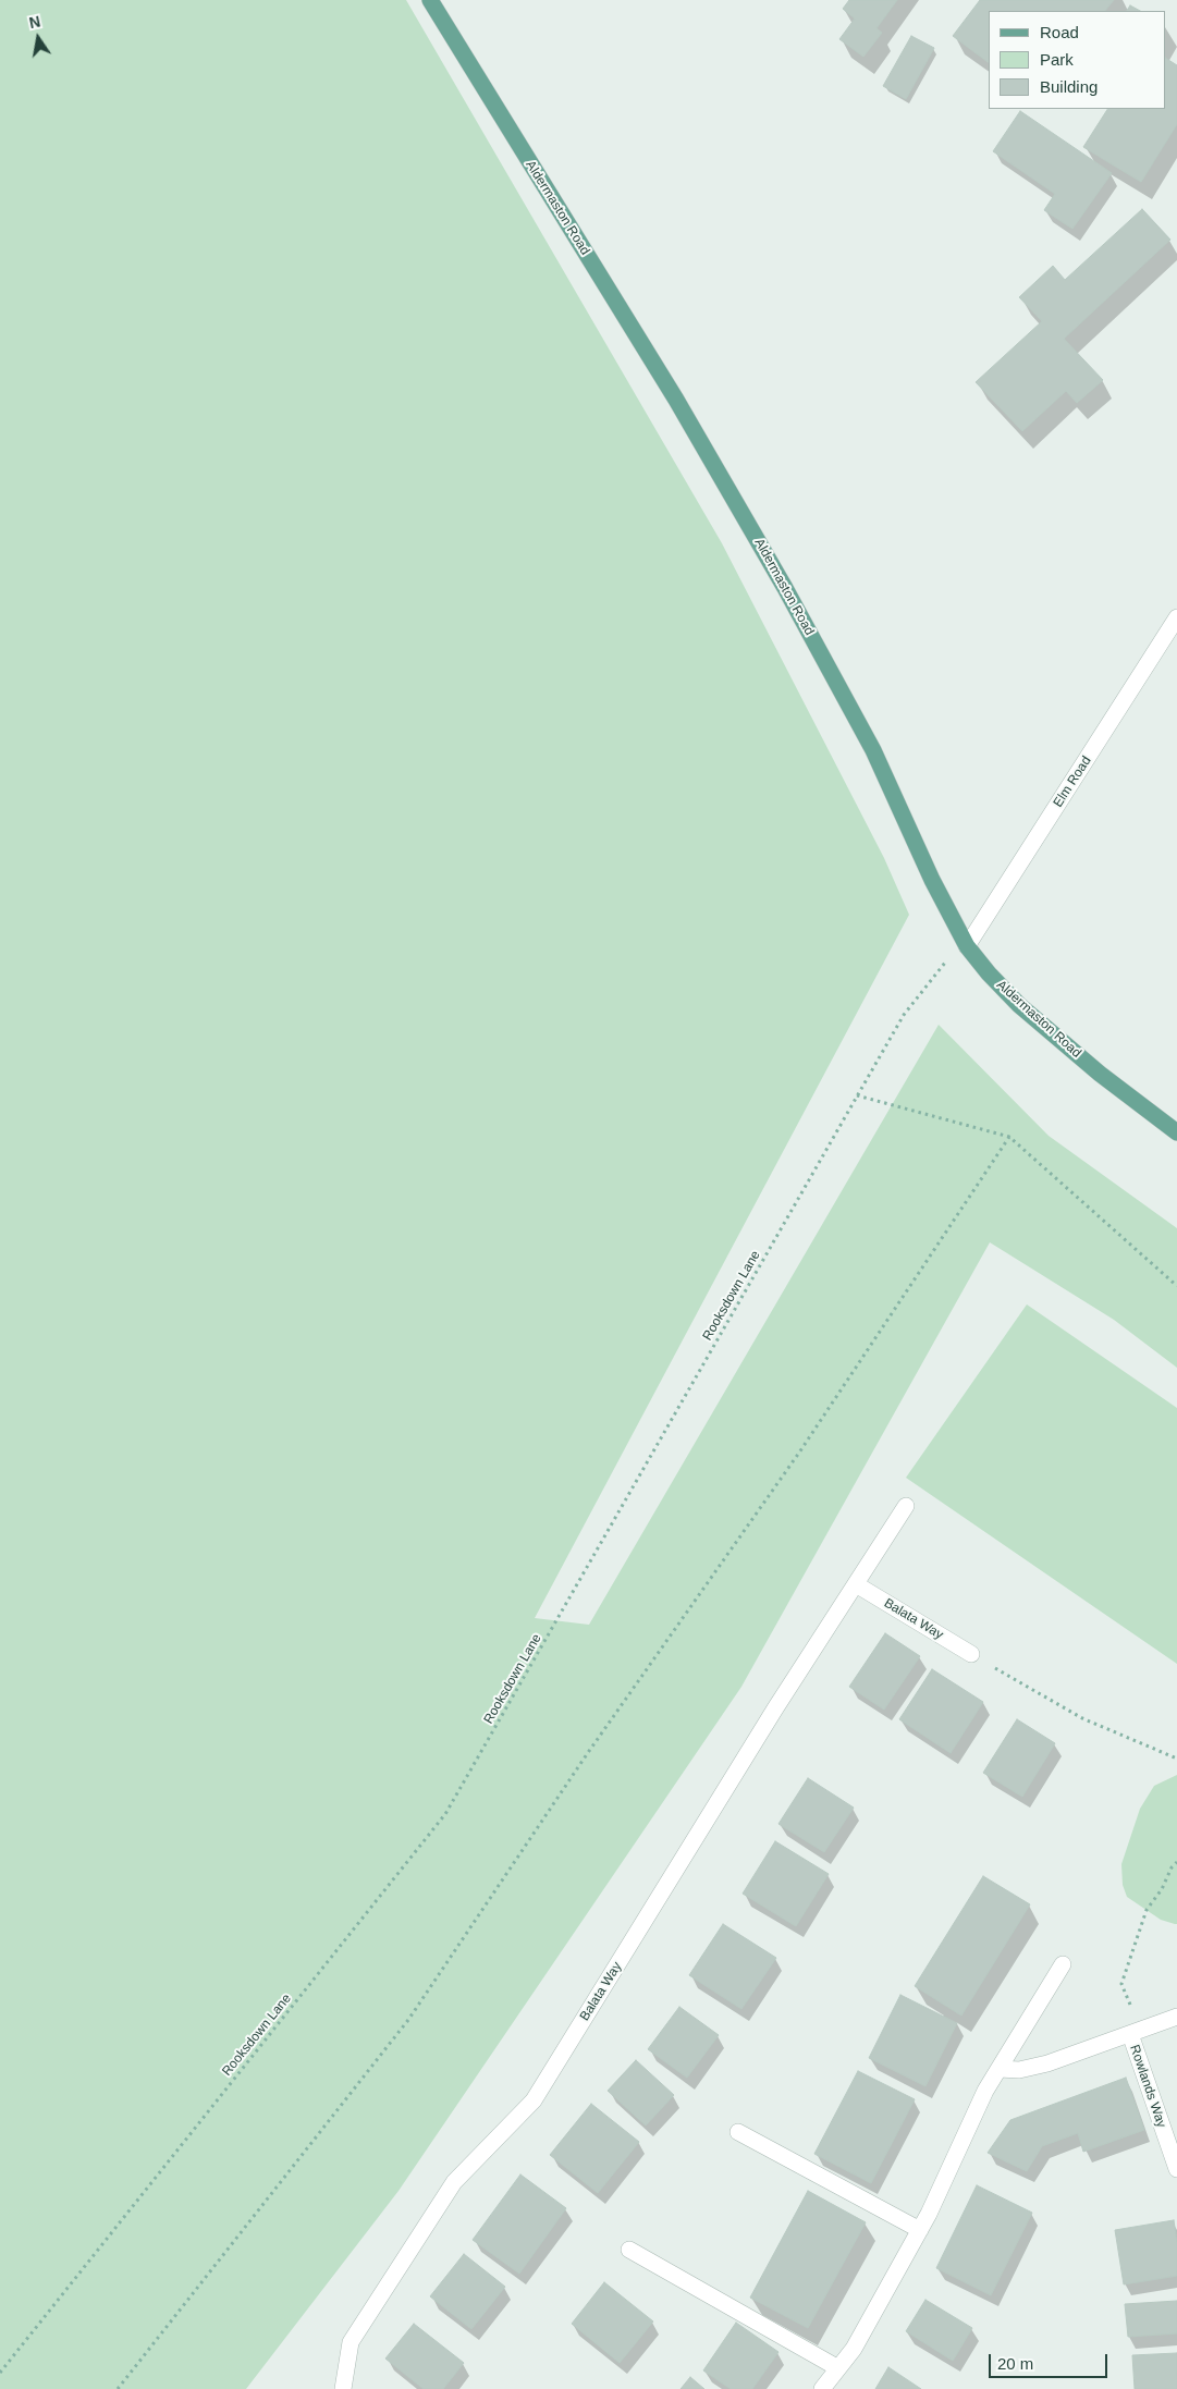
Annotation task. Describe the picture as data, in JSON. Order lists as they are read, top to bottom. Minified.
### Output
{"streets":{"main road":["Aldermaston Road"],"street":["Elm Road","Balata Way","Rowlands Way"],"path":["Rooksdown Lane"]},"crossings":[["Aldermaston Road","Elm Road"],["Aldermaston Road","Rooksdown Lane"],["Elm Road","Rooksdown Lane"]],"legend":["Road","Park","Building"],"scale_bar":"20 m","north":"top"}
